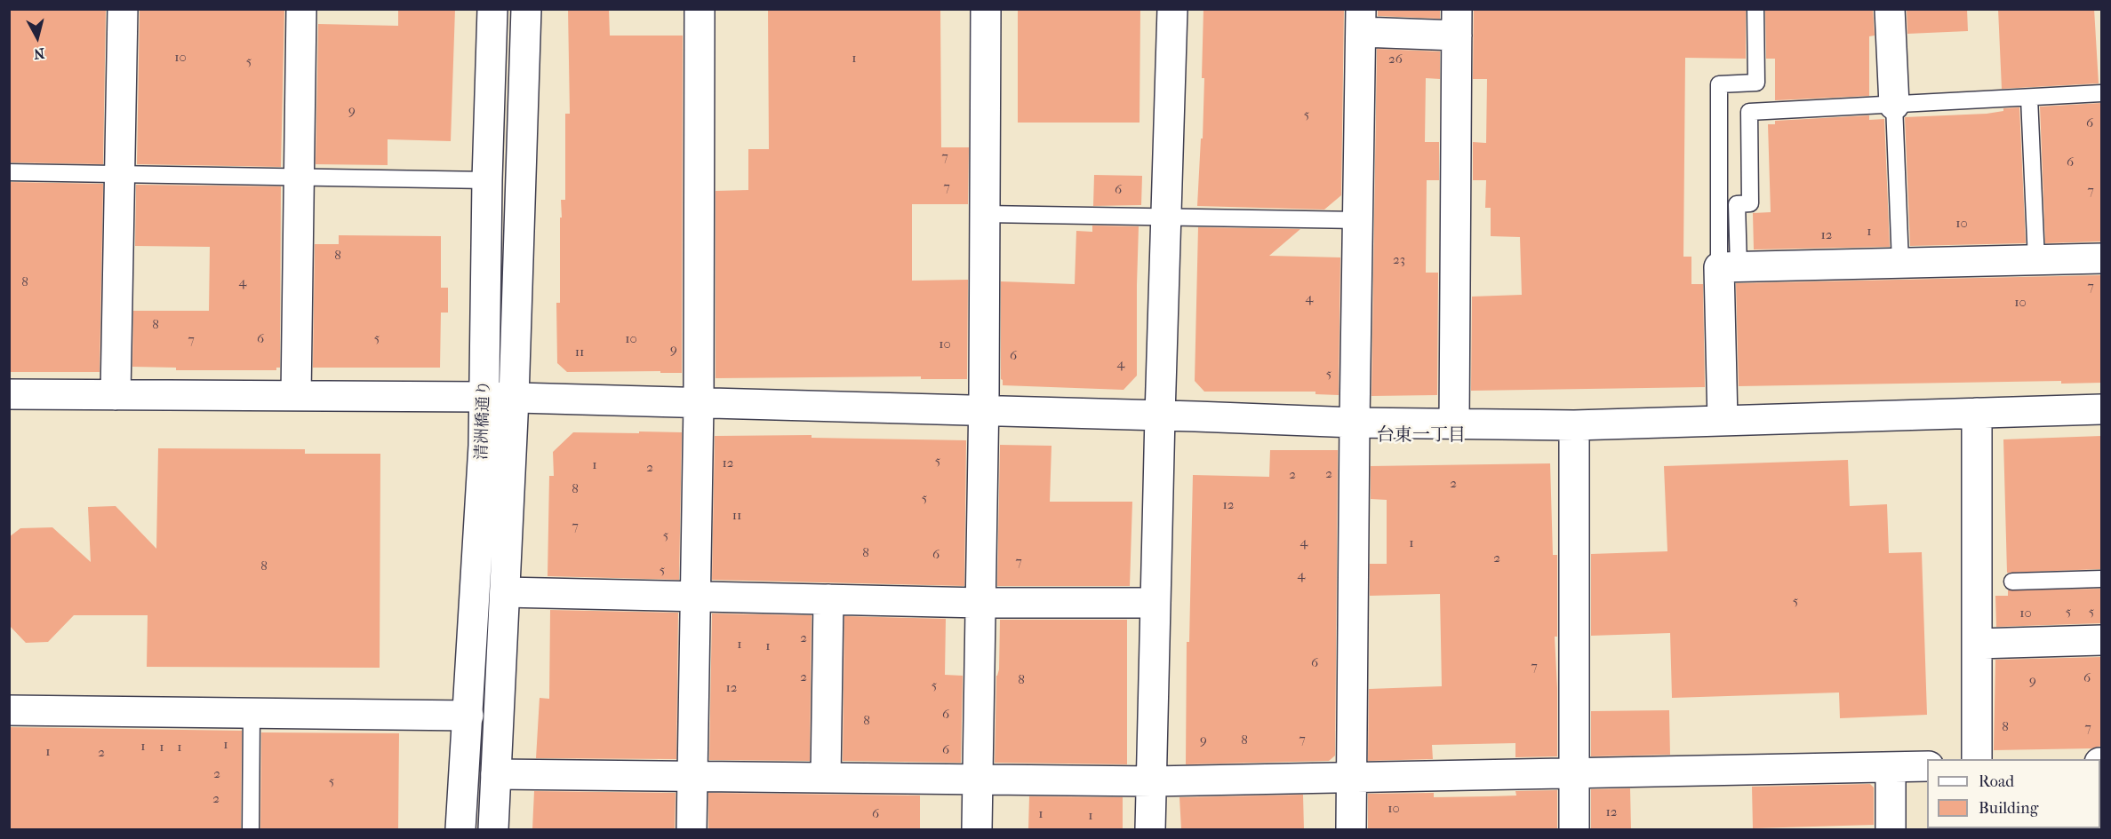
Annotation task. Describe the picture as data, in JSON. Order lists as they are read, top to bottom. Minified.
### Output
{"streets":{"street":["清洲橋通り"]},"districts":["台東一丁目"],"house_numbers":["10","1","26","5","9","5","6","7","6","7","6","7","10","1","12","8","23","8","4","7","4","10","8","5","6","10","7","10","9","11","6","4","5","5","12","1","2","2","2","2","8","5","12","11","7","5","4","1","8","6","2","7","8","5","4","5","5","5","10","2","1","1","6","7","2","6","8","9","5","12","6","8","8","7","7","9","8","1","1","1","1","6","1","2","2","5","2","10","12","6","1","1"],"legend":["Road","Building"],"north":"bottom"}
